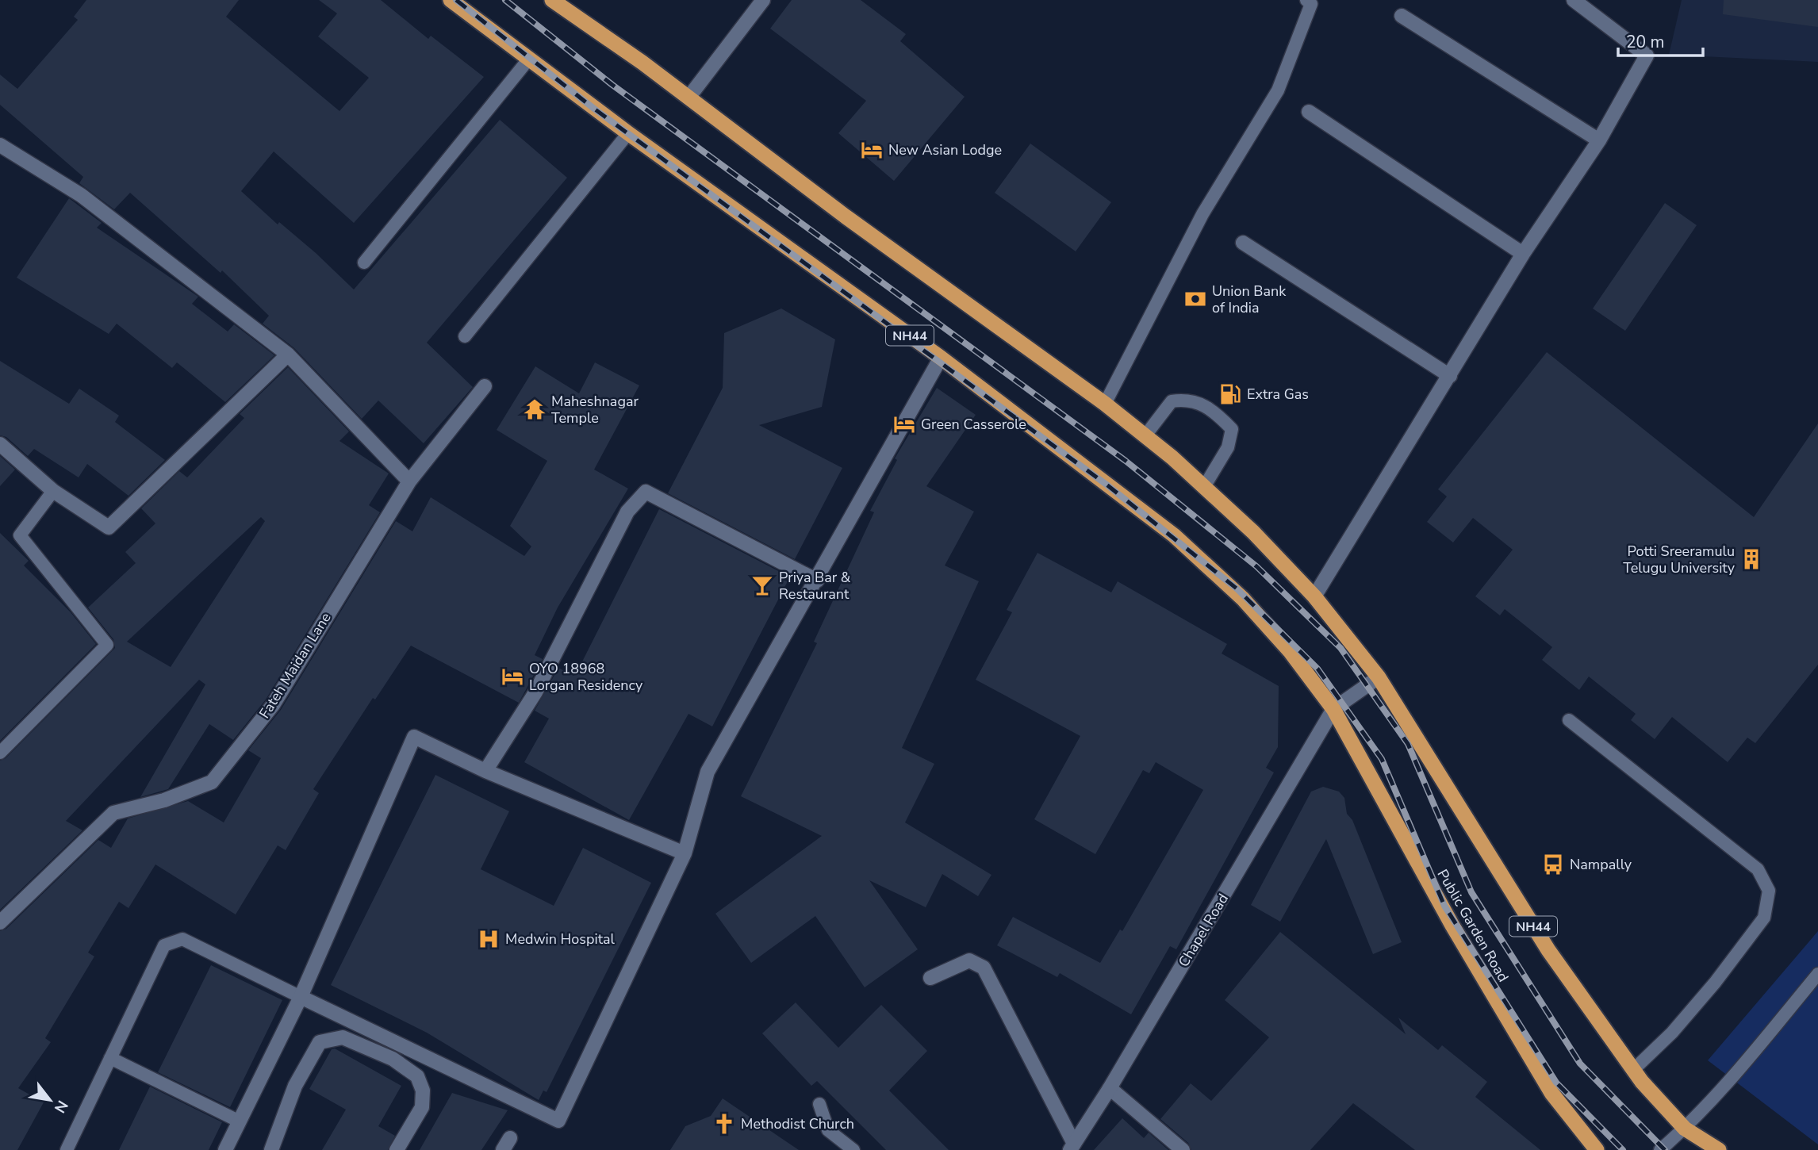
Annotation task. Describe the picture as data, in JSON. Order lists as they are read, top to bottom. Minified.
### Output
{"streets":{"highway":["NH44","Public Garden Road"],"street":["Fateh Maidan Lane","Chapel Road"]},"crossings":[["NH44","Public Garden Road"],["NH44","Chapel Road"],["Public Garden Road","Chapel Road"]],"places":{"hotel":["New Asian Lodge","Green Casserole","OYO 18968 Lorgan Residency"],"bank":["Union Bank of India"],"fuel station":["Extra Gas"],"temple":["Maheshnagar Temple"],"building":["Potti Sreeramulu Telugu University"],"bar":["Priya Bar & Restaurant"],"bus stop":["Nampally"],"hospital":["Medwin Hospital"],"church":["Methodist Church"]},"scale_bar":"20 m","north":"bottom right"}
